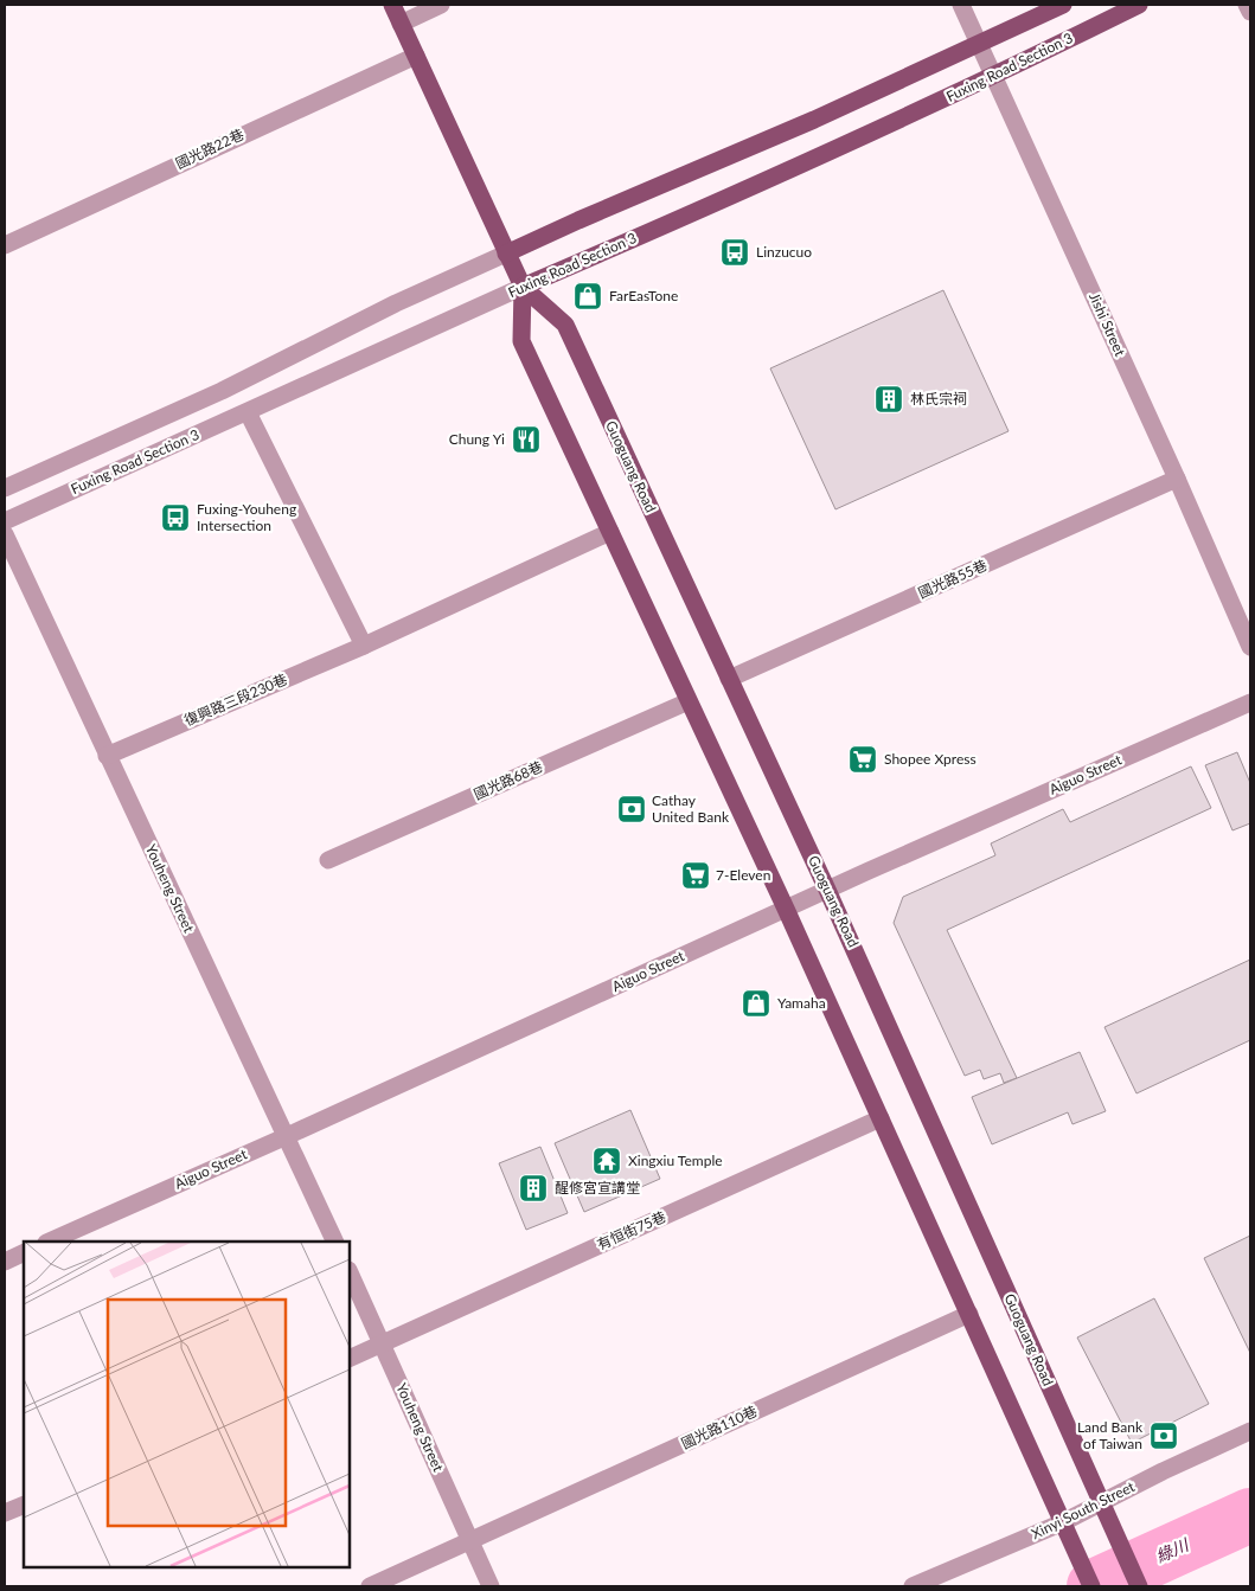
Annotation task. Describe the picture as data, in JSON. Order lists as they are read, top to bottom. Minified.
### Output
{"streets":{"main road":["Fuxing Road Section 3","Guoguang Road"],"street":["國光路22巷","Jishi Street","國光路55巷","復興路三段230巷","Aiguo Street","國光路68巷","Youheng Street","有恒街75巷","國光路110巷","Xinyi South Street"]},"crossings":[["Fuxing Road Section 3","Jishi Street"],["Fuxing Road Section 3","Guoguang Road"],["國光路22巷","Guoguang Road"],["Jishi Street","國光路55巷"],["Guoguang Road","國光路55巷"],["Guoguang Road","復興路三段230巷"],["Guoguang Road","Aiguo Street"],["Guoguang Road","國光路68巷"],["Guoguang Road","有恒街75巷"],["Guoguang Road","國光路110巷"],["Guoguang Road","Xinyi South Street"],["復興路三段230巷","Youheng Street"],["Aiguo Street","Youheng Street"],["Youheng Street","有恒街75巷"],["Youheng Street","國光路110巷"]],"water":["綠川"],"places":{"bus stop":["Linzucuo","Fuxing-Youheng Intersection"],"shop":["FarEasTone","Yamaha"],"building":["林氏宗祠","醒修宮宣講堂"],"restaurant":["Chung Yi"],"supermarket":["Shopee Xpress","7-Eleven"],"bank":["Cathay United Bank","Land Bank of Taiwan"],"temple":["Xingxiu Temple"]}}
